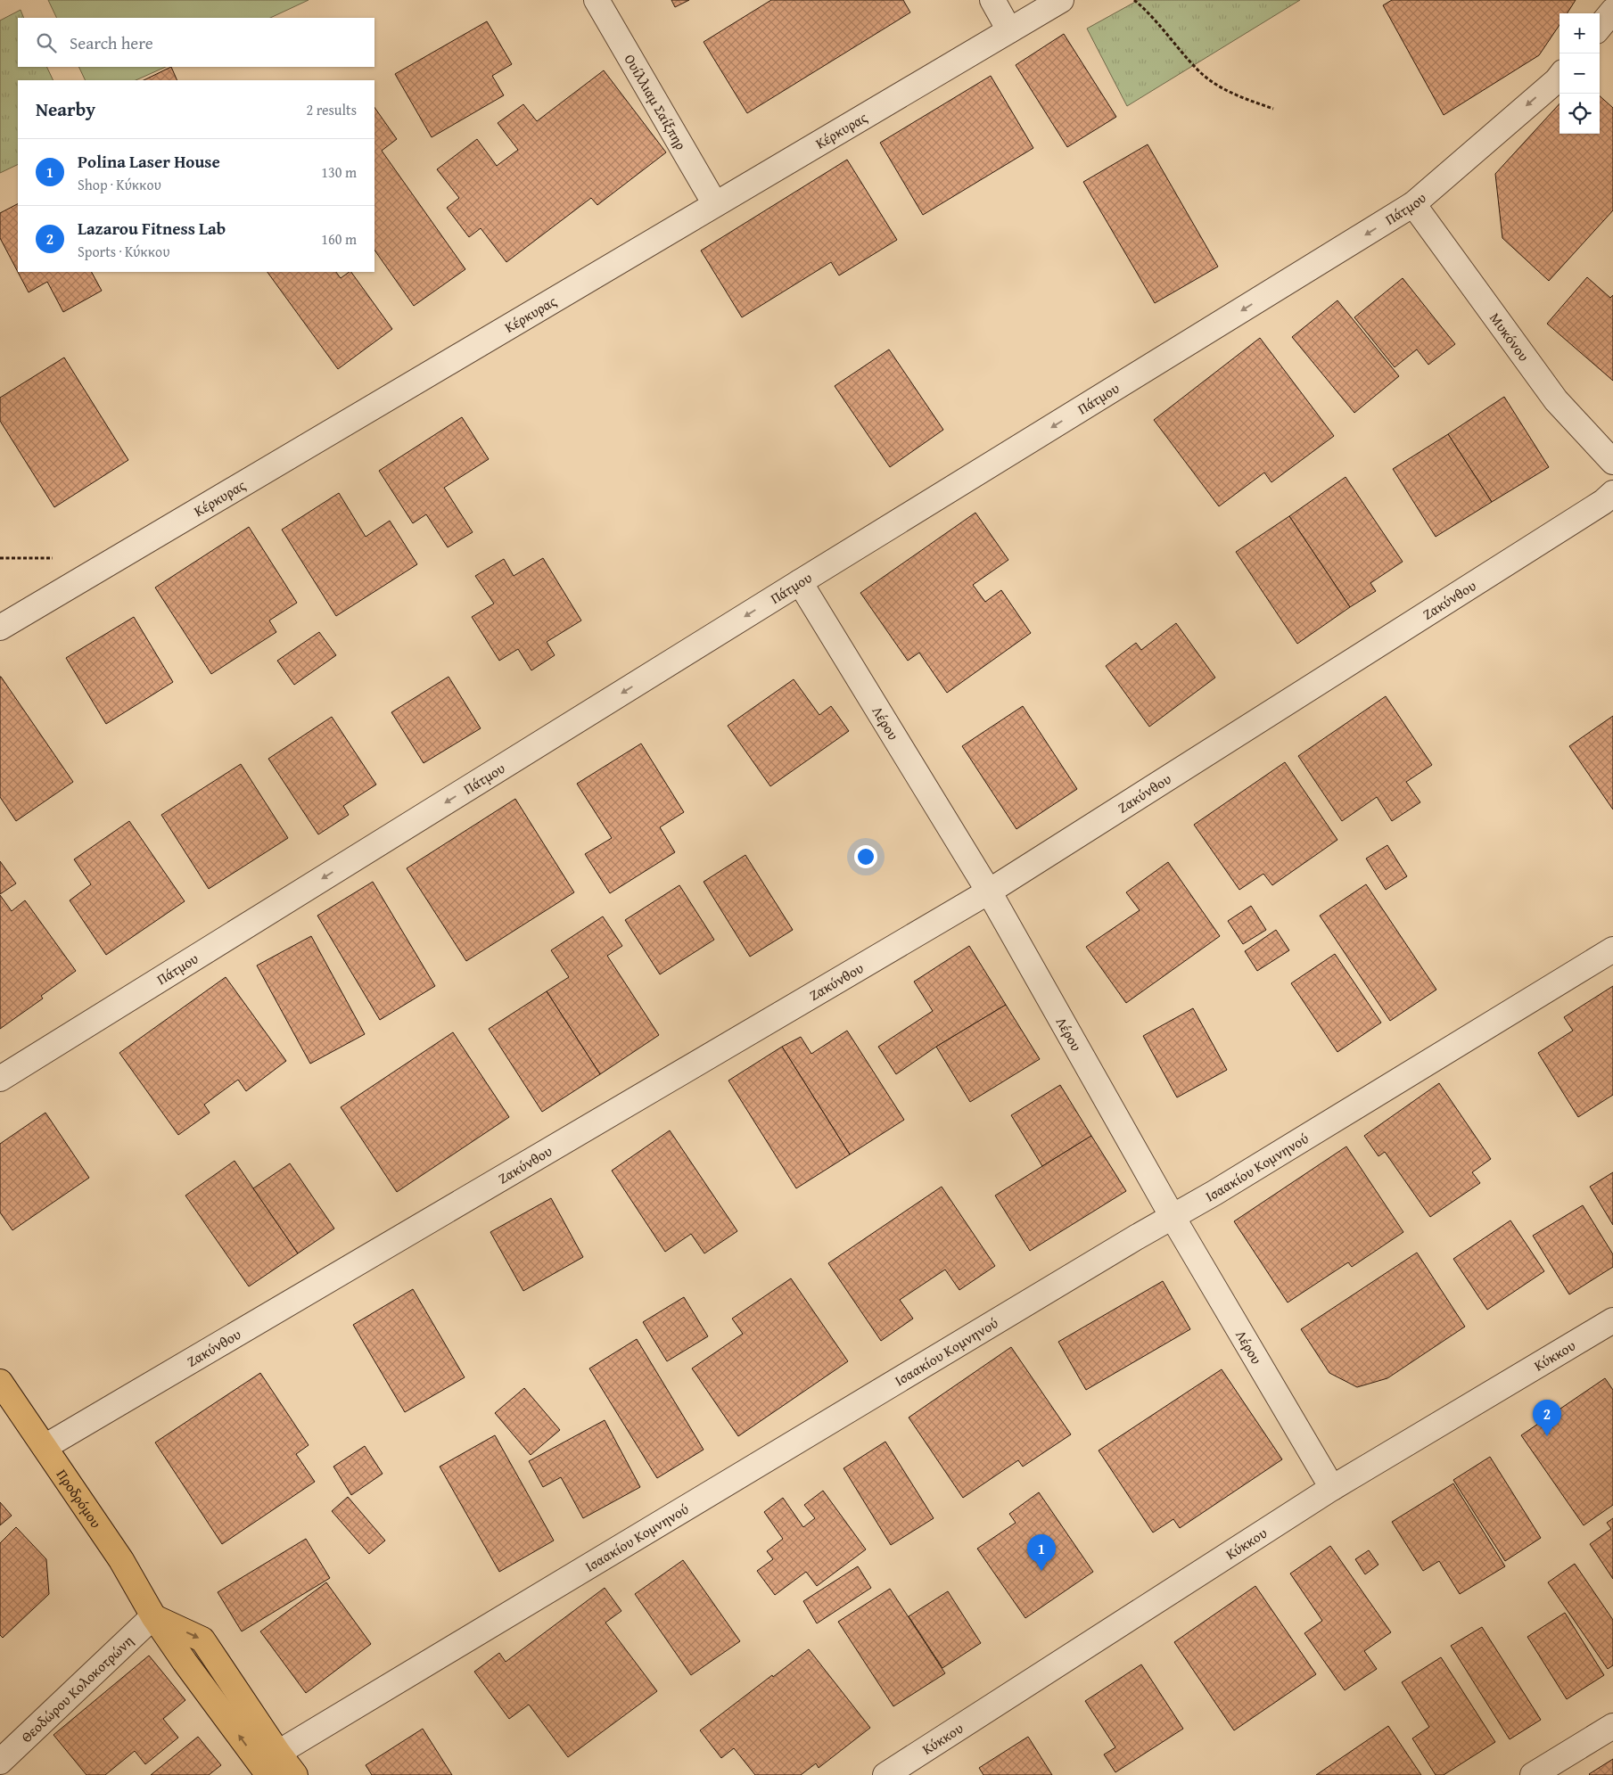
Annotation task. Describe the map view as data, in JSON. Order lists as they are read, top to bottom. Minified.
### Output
{"streets":{"main road":["Προδρόμου"],"street":["Ουίλλιαμ Σαίξπηρ","Κέρκυρας","Πάτμου","Μυκόνου","Ζακύνθου","Λέρου","Ισαακίου Κομνηνού","Κύκκου","Θεοδώρου Κολοκοτρώνη"]},"crossings":[["Ουίλλιαμ Σαίξπηρ","Κέρκυρας"],["Πάτμου","Μυκόνου"],["Πάτμου","Λέρου"],["Ζακύνθου","Λέρου"],["Ζακύνθου","Προδρόμου"],["Λέρου","Ισαακίου Κομνηνού"],["Λέρου","Κύκκου"],["Προδρόμου","Θεοδώρου Κολοκοτρώνη"]],"one_way":["Πάτμου"],"page":{"map_buttons":["+","−"],"search":"Search here","heading":["Nearby","2 results"],"list":[{"mark":"1","name":"Polina Laser House","note":"Shop · Κύκκου","value":"130 m"},{"mark":"2","name":"Lazarou Fitness Lab","note":"Sports · Κύκκου","value":"160 m"}],"pins":["2","1"]}}
